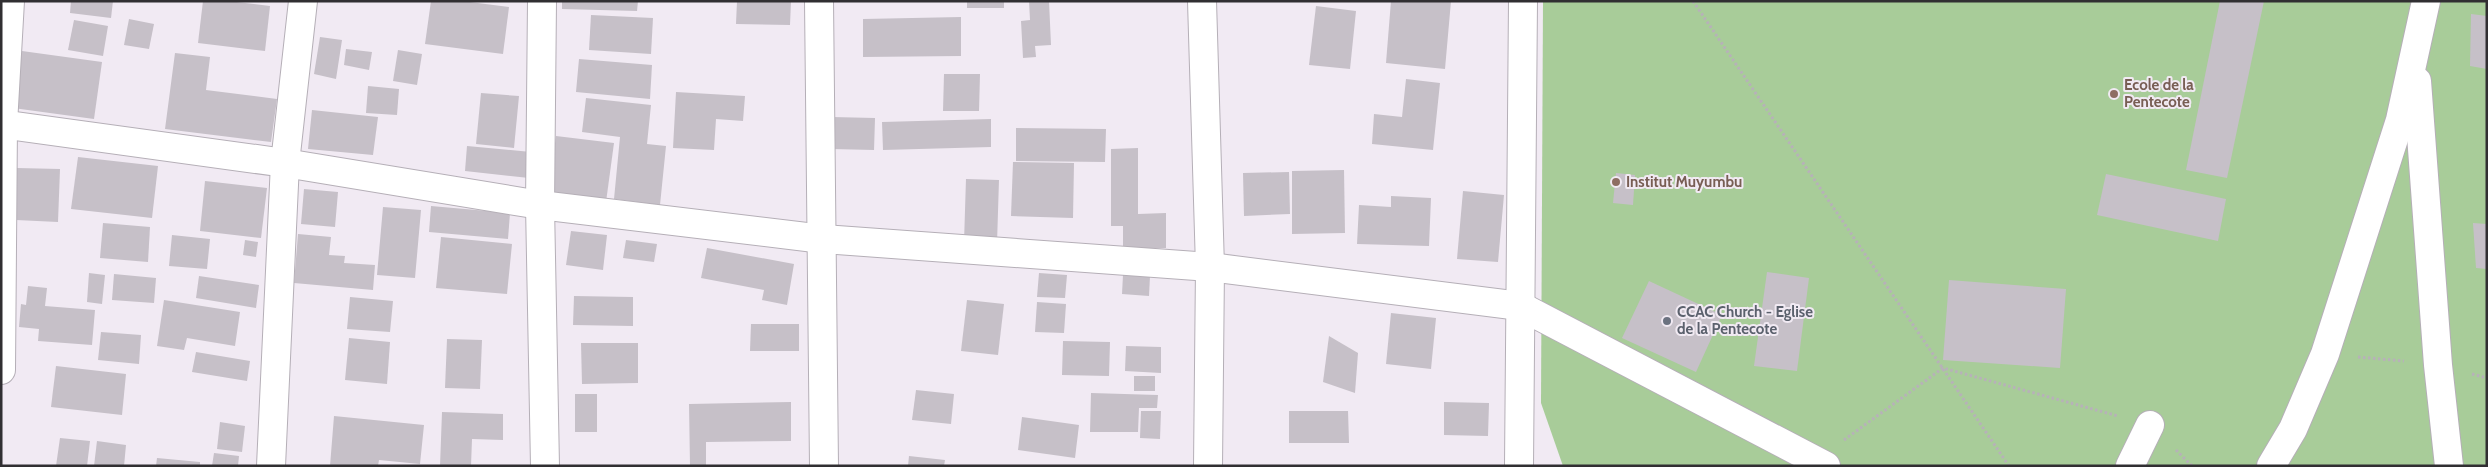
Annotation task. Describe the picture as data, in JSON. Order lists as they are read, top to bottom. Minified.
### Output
{"places":["Ecole de la Pentecote","Institut Muyumbu","CCAC Church - Eglise de la Pentecote"]}
